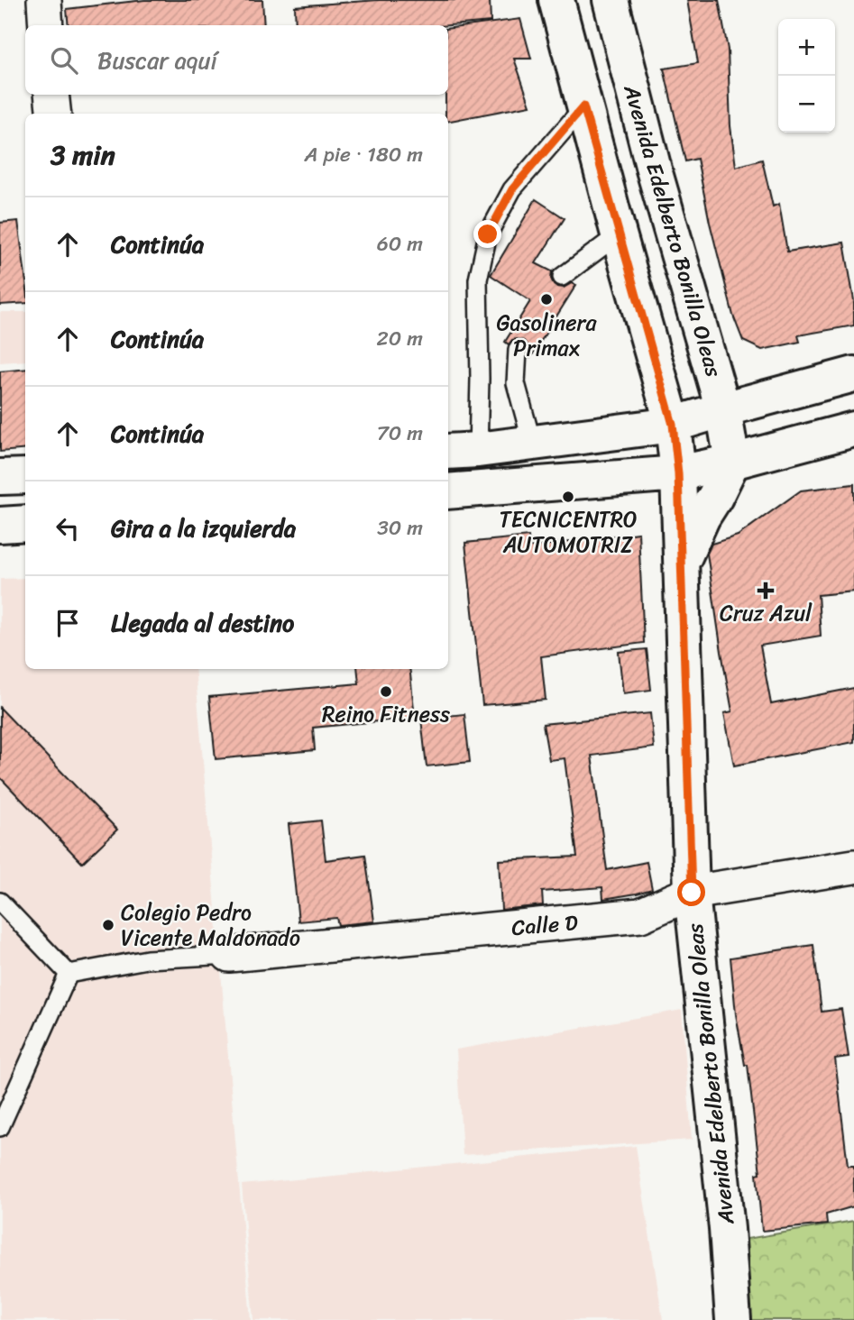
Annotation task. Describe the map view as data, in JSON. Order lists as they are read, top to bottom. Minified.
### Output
{"streets":{"main road":["Avenida Edelberto Bonilla Oleas"],"street":["Calle D"]},"crossings":[["Avenida Edelberto Bonilla Oleas","Calle D"]],"places":{"other":["Gasolinera Primax","TECNICENTRO AUTOMOTRIZ","Reino Fitness","Colegio Pedro Vicente Maldonado"],"health":["Cruz Azul"]},"page":{"map_buttons":["+","−"],"search":"Buscar aquí","heading":["3 min","A pie · 180 m"],"list":[["Continúa","60 m"],["Continúa","20 m"],["Continúa","70 m"],["Gira a la izquierda","30 m"],"Llegada al destino"]}}
